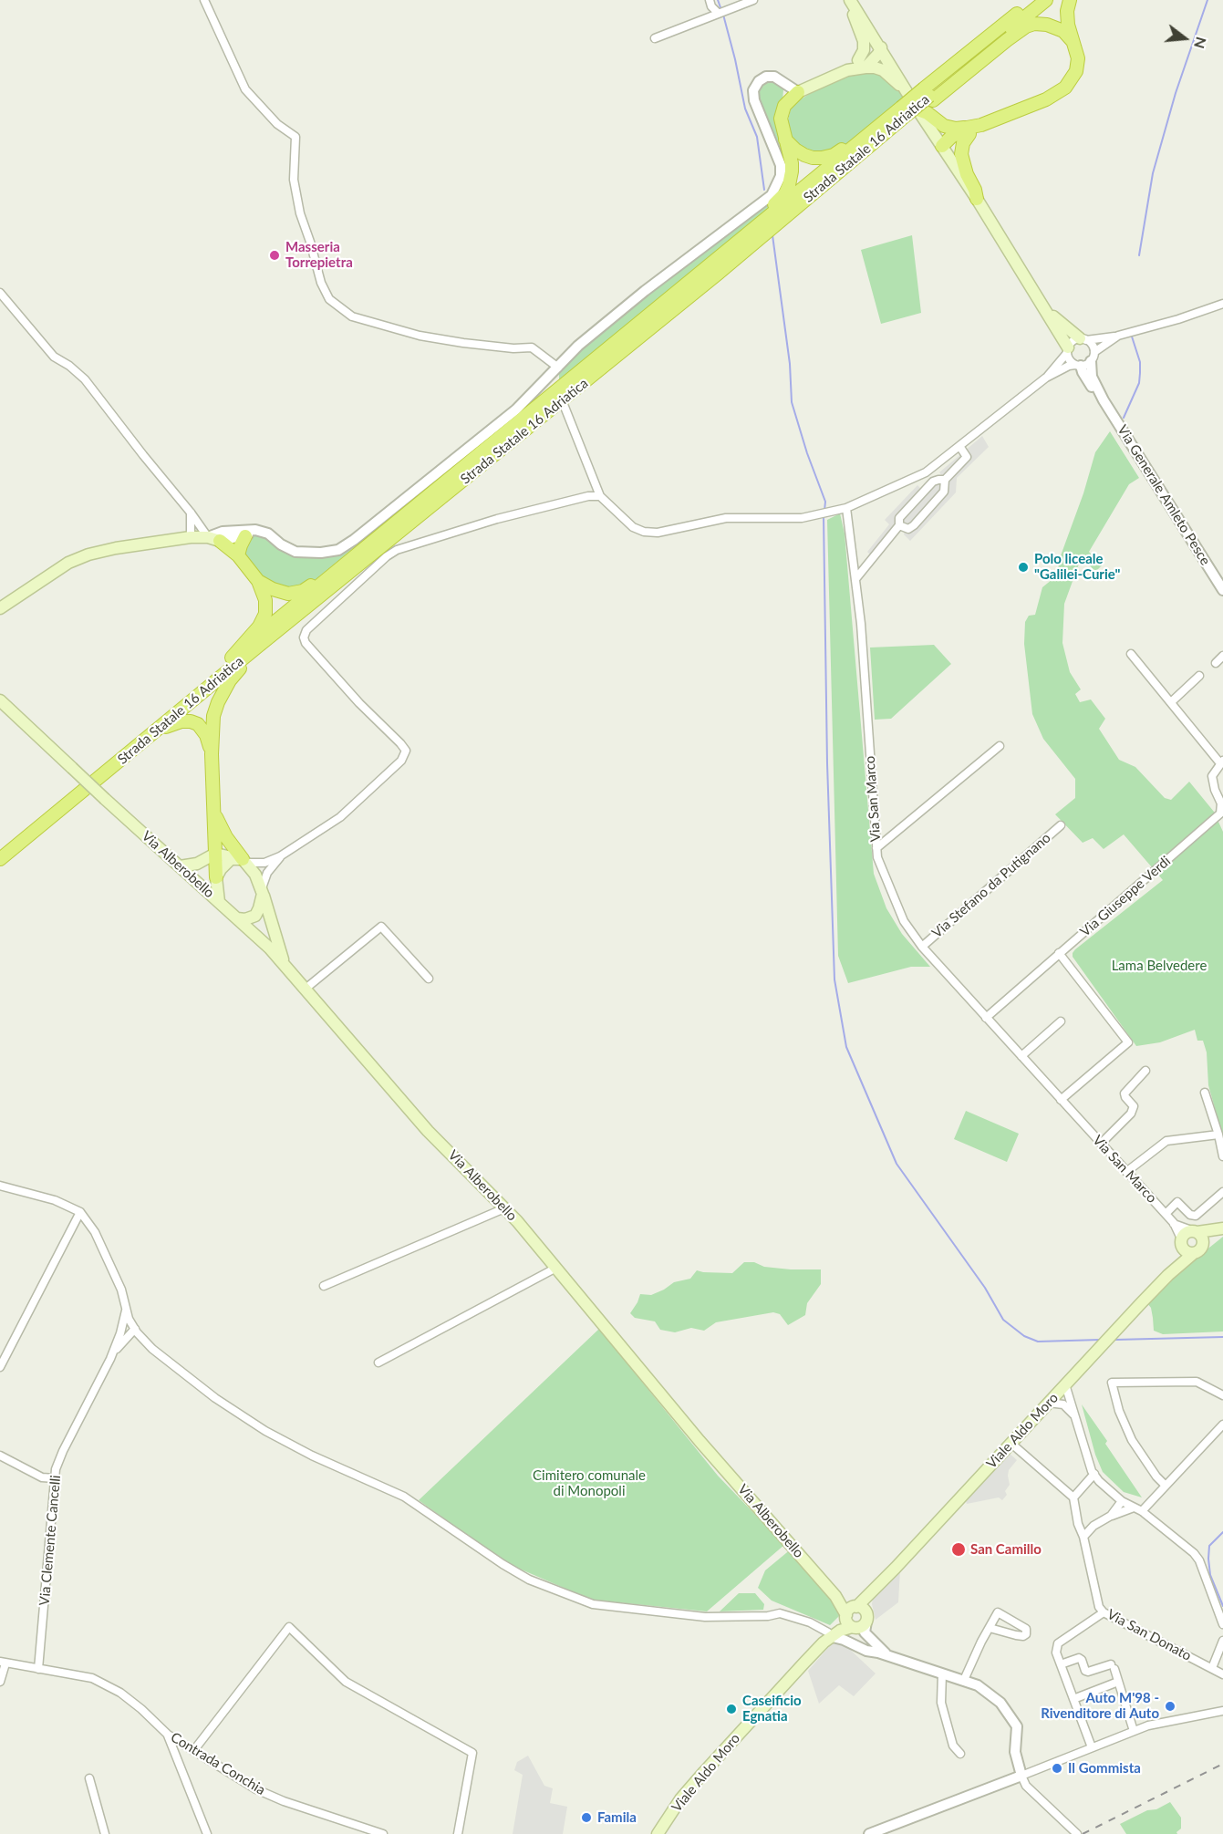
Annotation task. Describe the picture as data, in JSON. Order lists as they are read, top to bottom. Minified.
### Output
{"streets":{"highway":["Strada Statale 16 Adriatica"],"main road":["Via Alberobello","Viale Aldo Moro"],"street":["Via Generale Amleto Pesce","Via San Marco","Via Stefano da Putignano","Via Giuseppe Verdi","Via Clemente Cancelli","Via San Donato","Contrada Conchia"]},"crossings":[["Via San Marco","Via Stefano da Putignano"],["Via San Marco","Via Giuseppe Verdi"],["Via San Marco","Viale Aldo Moro"],["Via Alberobello","Viale Aldo Moro"],["Via Clemente Cancelli","Contrada Conchia"]],"parks":["Lama Belvedere","Cimitero comunale di Monopoli"],"places":["Masseria Torrepietra","Polo liceale \"Galilei-Curie\"","San Camillo","Auto M'98 - Rivenditore di Auto","Caseificio Egnatia","Il Gommista","Famila"],"north":"right"}
